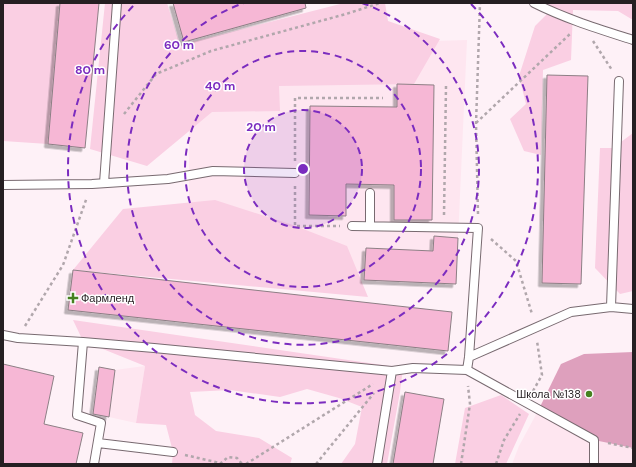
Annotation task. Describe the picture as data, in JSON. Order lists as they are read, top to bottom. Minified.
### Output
{"places":{"health":["Фармленд"],"other":["Школа №138"]},"rings":["60 m","80 m","40 m","20 m"]}
